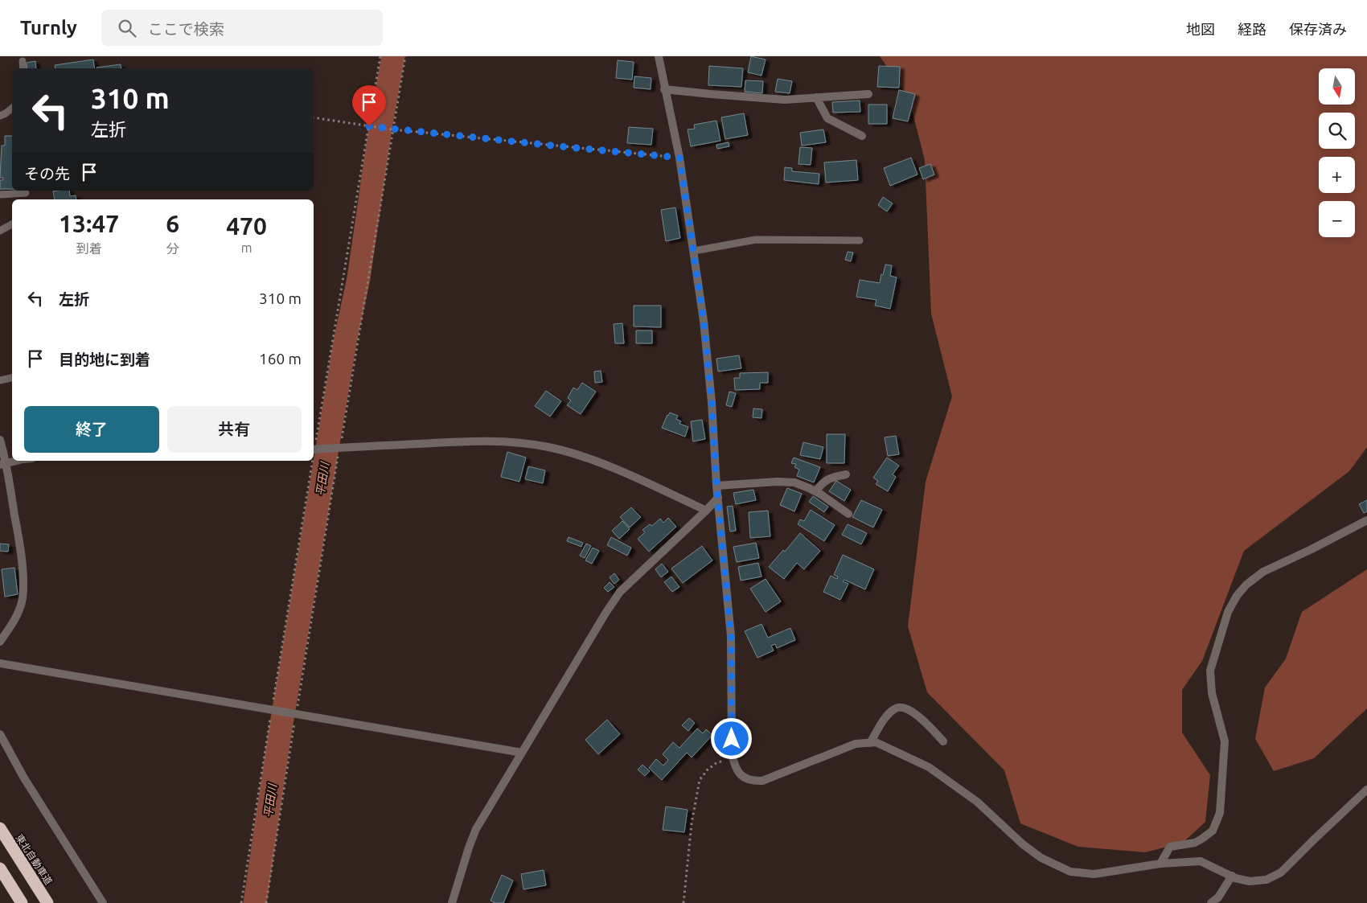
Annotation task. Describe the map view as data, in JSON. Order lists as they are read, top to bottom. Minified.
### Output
{"streets":{"highway":["東北自動車道"]},"water":["平田川"],"north":"bottom","page":{"header":"Turnly","search":"ここで検索","nav":["地図","経路","保存済み"],"map_buttons":["+","−"],"turn":["310 m","左折"],"then":"その先","eta":["13:47","到着","6","分","470","m"],"list":[{"name":"左折","value":"310 m"},{"name":"目的地に到着","value":"160 m"}],"buttons":["終了","共有"]}}
